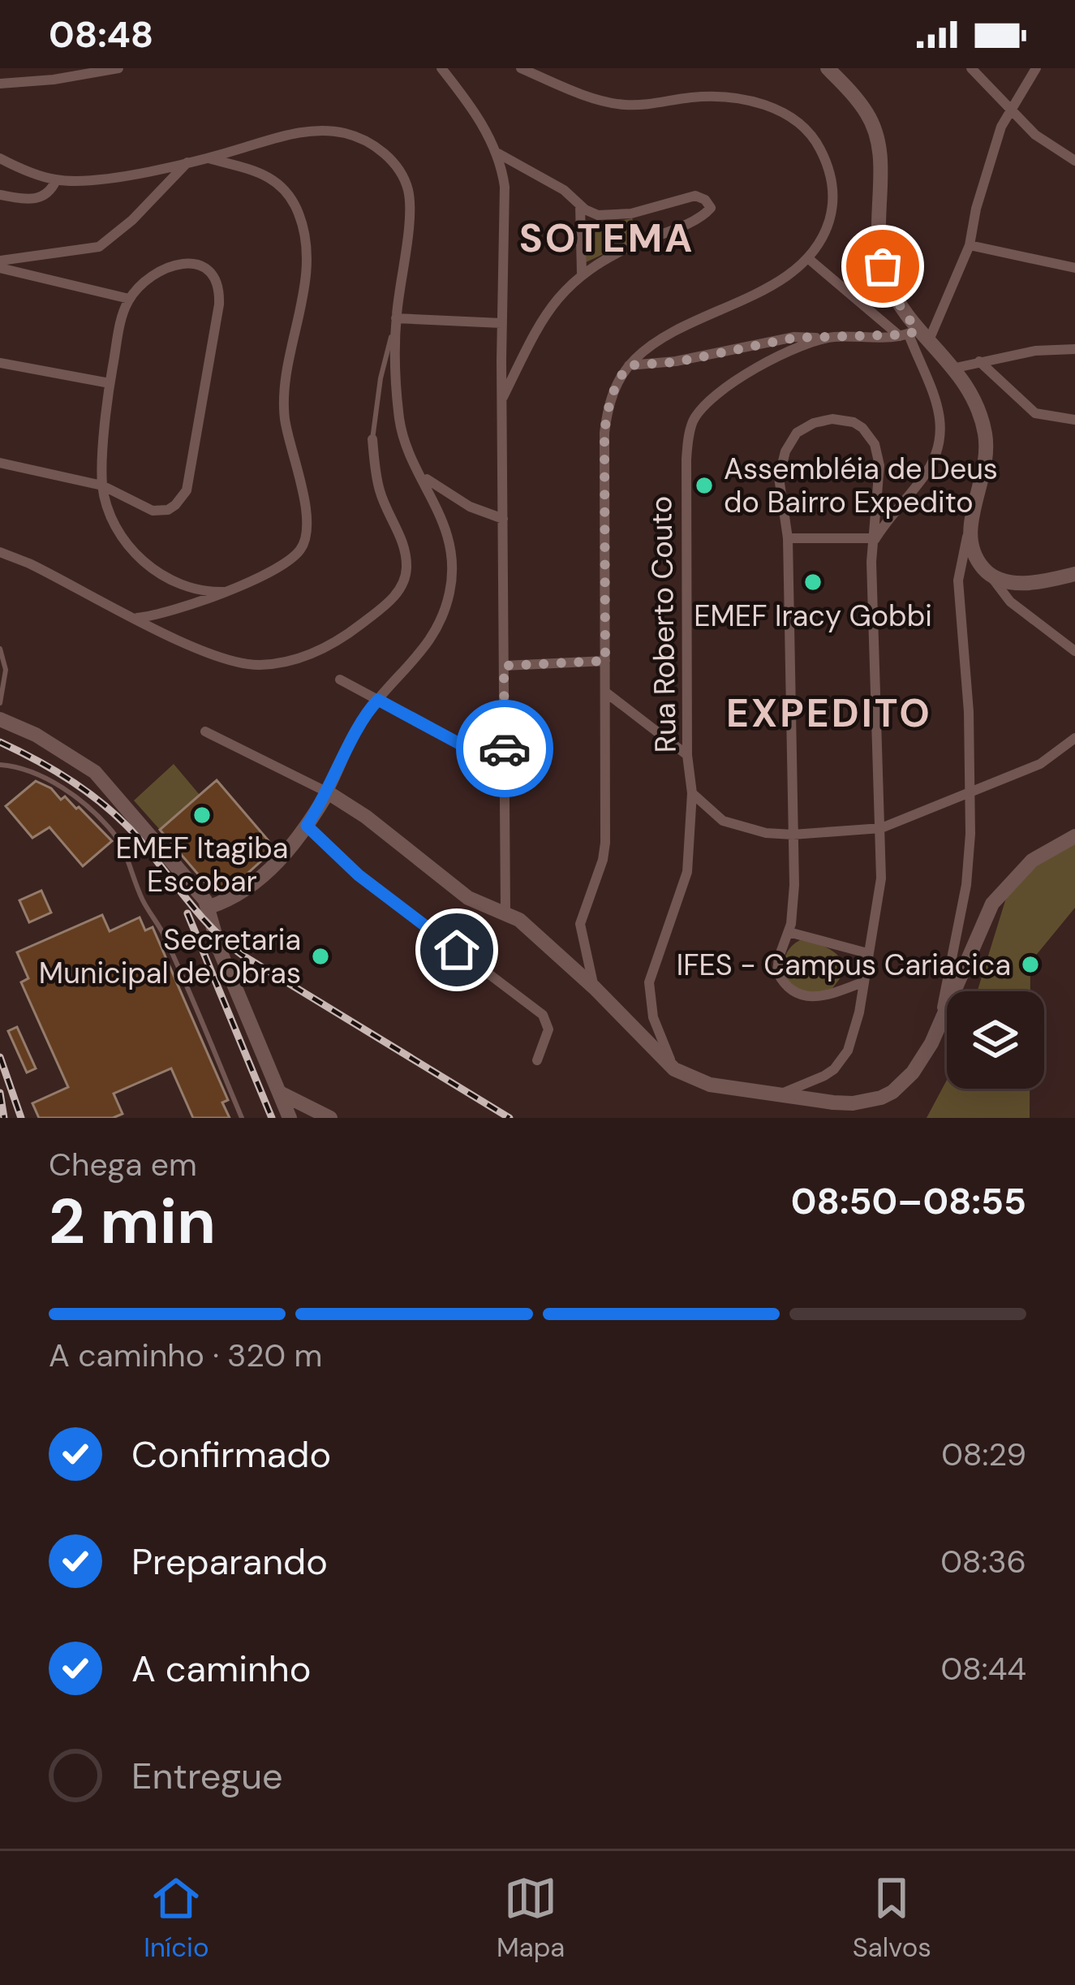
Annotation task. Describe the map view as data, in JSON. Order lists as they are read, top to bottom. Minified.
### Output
{"streets":{"street":["Rua Roberto Couto"]},"districts":["SOTEMA","EXPEDITO"],"places":["Assembléia de Deus do Bairro Expedito","EMEF Iracy Gobbi","EMEF Itagiba Escobar","Secretaria Municipal de Obras","IFES - Campus Cariacica"],"page":{"status":"08:48","heading":["2 min","Chega em","08:50–08:55"],"bar":"A caminho · 320 m","list":[["Confirmado","08:29"],["Preparando","08:36"],["A caminho","08:44"],"Entregue"],"tabs":["Início","Mapa","Salvos"]}}
